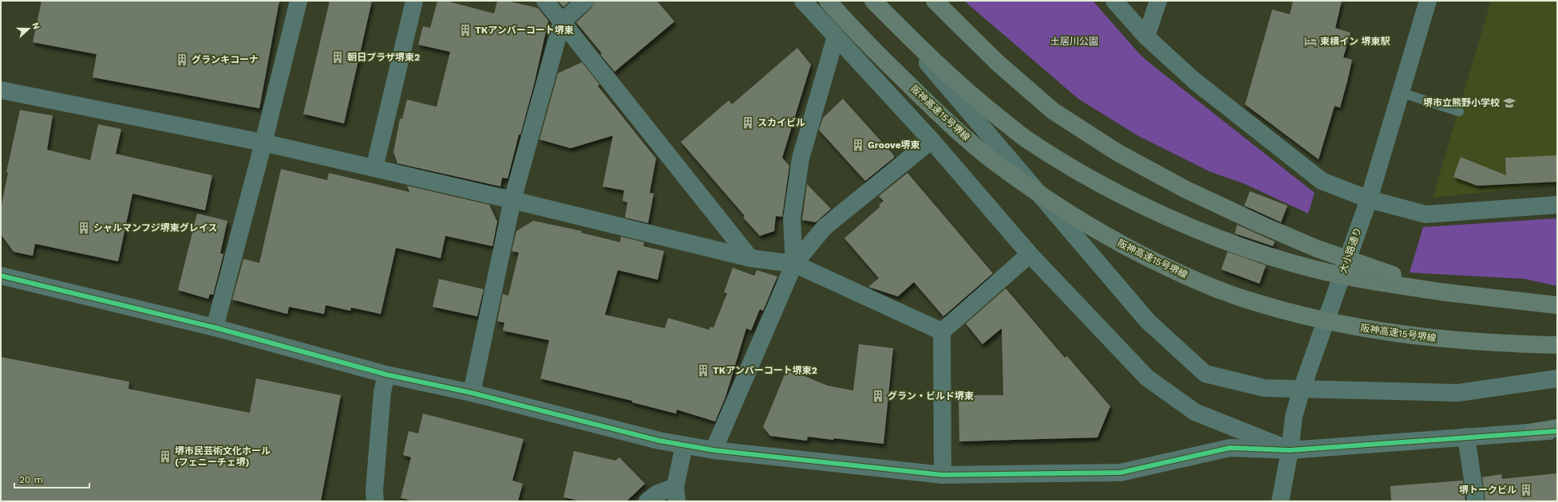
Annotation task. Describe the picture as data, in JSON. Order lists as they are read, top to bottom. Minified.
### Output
{"streets":{"highway":["阪神高速15号堺線"],"street":["大小路通り"]},"parks":["土居川公園"],"places":{"building":["TKアンバーコート堺東","朝日プラザ堺東2","グランキコーナ","スカイビル","Groove堺東","シャルマンフジ堺東グレイス","TKアンバーコート堺東2","グラン・ビルド堺東","堺市民芸術文化ホール (フェニーチェ堺)","堺トークビル"],"hotel":["東横イン 堺東駅"],"school or university":["堺市立熊野小学校"]},"scale_bar":"20 m","north":"right"}
